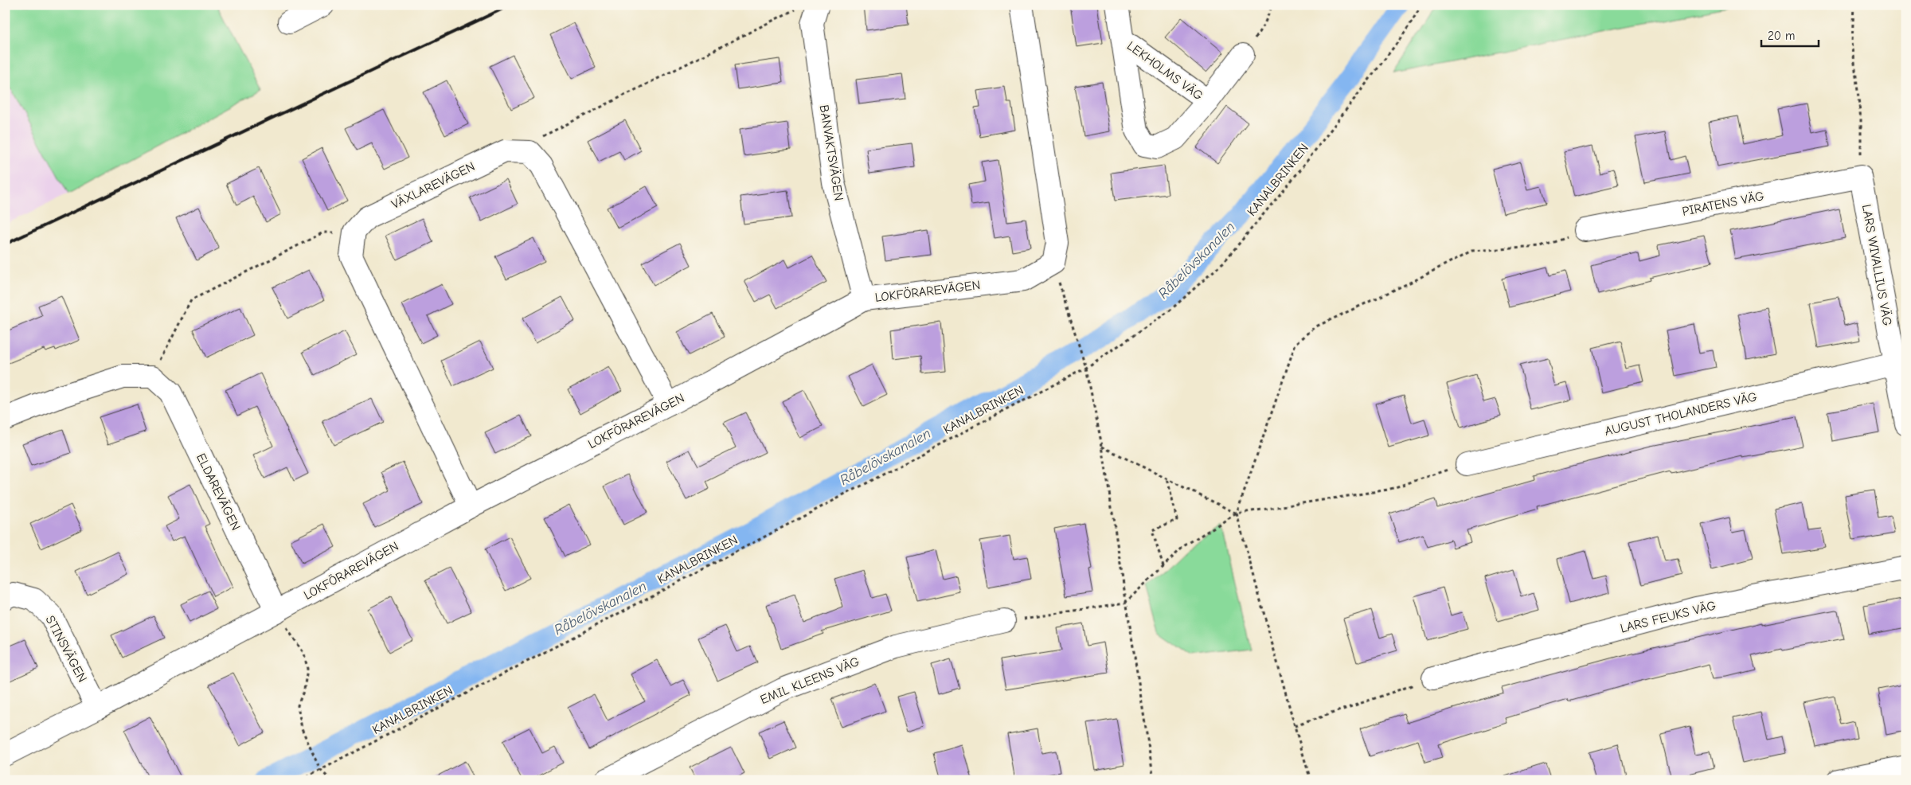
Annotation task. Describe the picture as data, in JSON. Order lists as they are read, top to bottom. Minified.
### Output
{"streets":{"street":["LEKHOLMS VÄG","BANVAKTSVÄGEN","VÄXLAREVÄGEN","PIRATENS VÄG","LARS WIVALLIUS VÄG","LOKFÖRAREVÄGEN","AUGUST THOLANDERS VÄG","ELDAREVÄGEN","LARS FEUKS VÄG","STINSVÄGEN","EMIL KLEENS VÄG"],"path":["KANALBRINKEN"]},"crossings":[["BANVAKTSVÄGEN","LOKFÖRAREVÄGEN"],["PIRATENS VÄG","LARS WIVALLIUS VÄG"],["LARS WIVALLIUS VÄG","AUGUST THOLANDERS VÄG"],["LOKFÖRAREVÄGEN","ELDAREVÄGEN"],["LOKFÖRAREVÄGEN","STINSVÄGEN"]],"water":["Råbelövskanalen"],"scale_bar":"20 m"}
